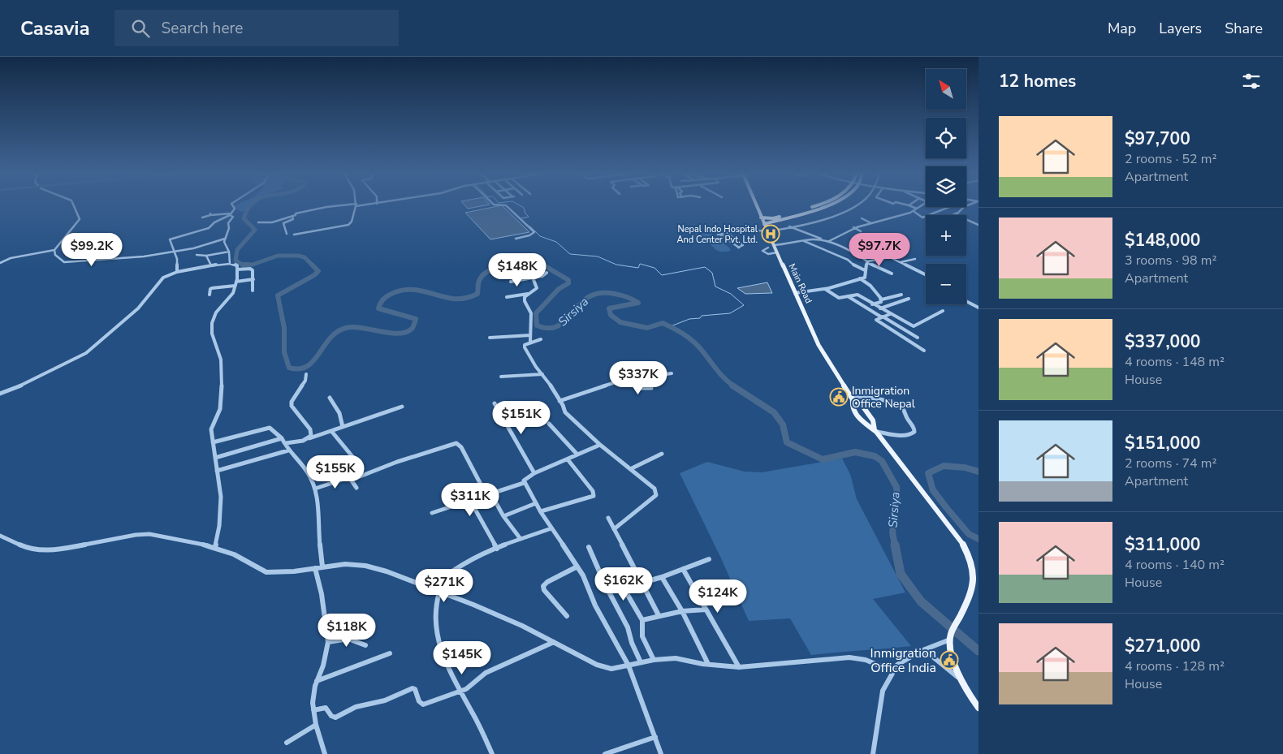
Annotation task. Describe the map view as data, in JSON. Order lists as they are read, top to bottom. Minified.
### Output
{"streets":{"main road":["Main Road"]},"water":["Sirsiya"],"places":{"hospital":["Nepal Indo Hospital And Center Pvt. Ltd."],"public building":["Inmigration Office Nepal","Inmigration Office India"]},"north":"top left","page":{"header":"Casavia","search":"Search here","nav":["Map","Layers","Share"],"heading":"12 homes","map_buttons":["+","−"],"list":[{"name":"$97,700","note":"2 rooms · 52 m² · Apartment"},{"name":"$148,000","note":"3 rooms · 98 m² · Apartment"},{"name":"$337,000","note":"4 rooms · 148 m² · House"},{"name":"$151,000","note":"2 rooms · 74 m² · Apartment"},{"name":"$311,000","note":"4 rooms · 140 m² · House"},{"name":"$271,000","note":"4 rooms · 128 m² · House"}],"price":["$99.2K","$97.7K","$148K","$337K","$151K","$155K","$311K","$162K","$271K","$124K","$118K","$145K"]}}
